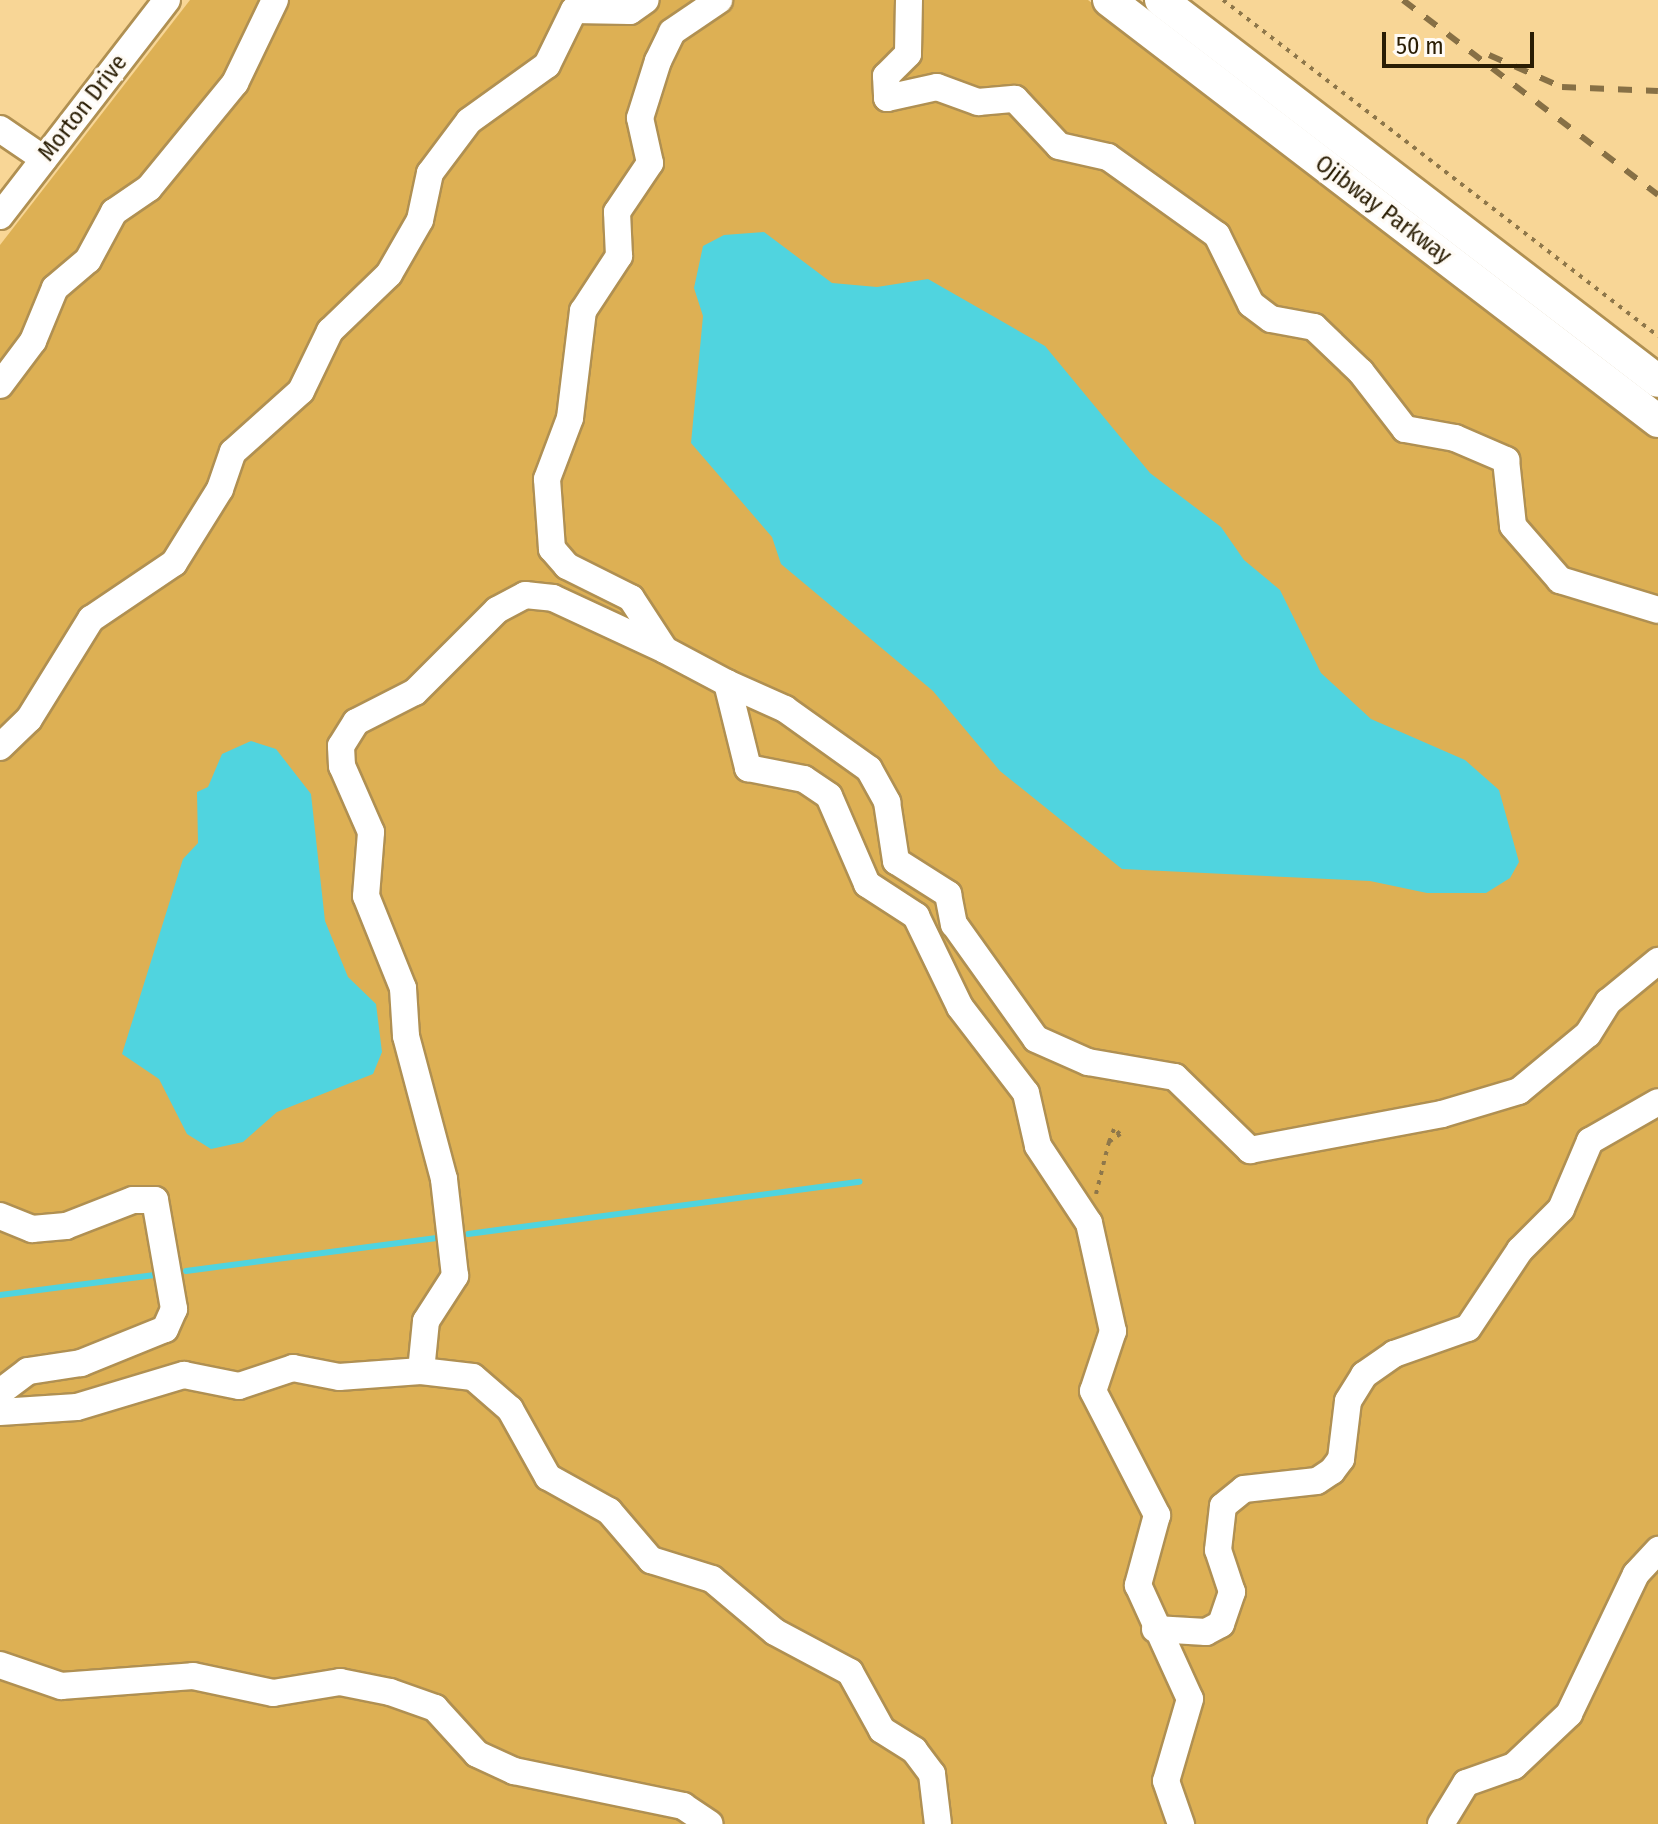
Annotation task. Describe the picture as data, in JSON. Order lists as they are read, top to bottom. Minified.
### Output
{"streets":{"main road":["Ojibway Parkway"],"street":["Morton Drive"]},"scale_bar":"50 m"}
